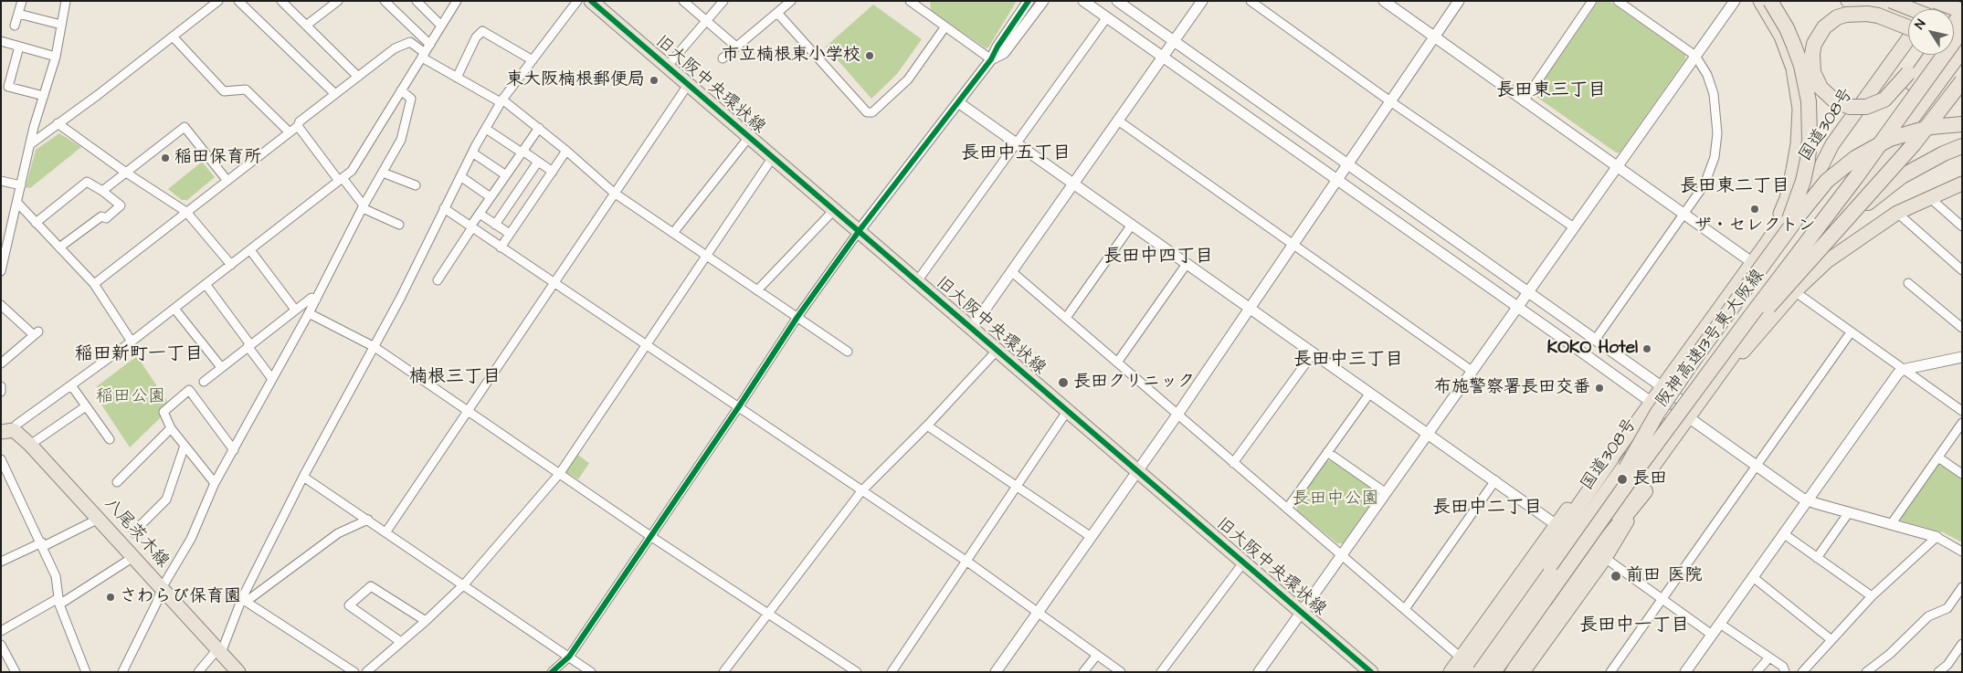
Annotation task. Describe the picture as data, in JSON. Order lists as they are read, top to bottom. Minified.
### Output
{"streets":{"highway":["阪神高速13号東大阪線"],"main road":["旧大阪中央環状線","国道308号","八尾茨木線"]},"districts":["長田東三丁目","長田中五丁目","長田東二丁目","長田中四丁目","稲田新町一丁目","長田中三丁目","楠根三丁目","長田中二丁目","長田中一丁目"],"parks":["稲田公園","長田中公園"],"places":["市立楠根東小学校","東大阪楠根郵便局","稲田保育所","ザ・セレクトン","KOKO Hotel","長田クリニック","布施警察署長田交番","長田","前田 医院","さわらび保育園"],"north":"top left"}
